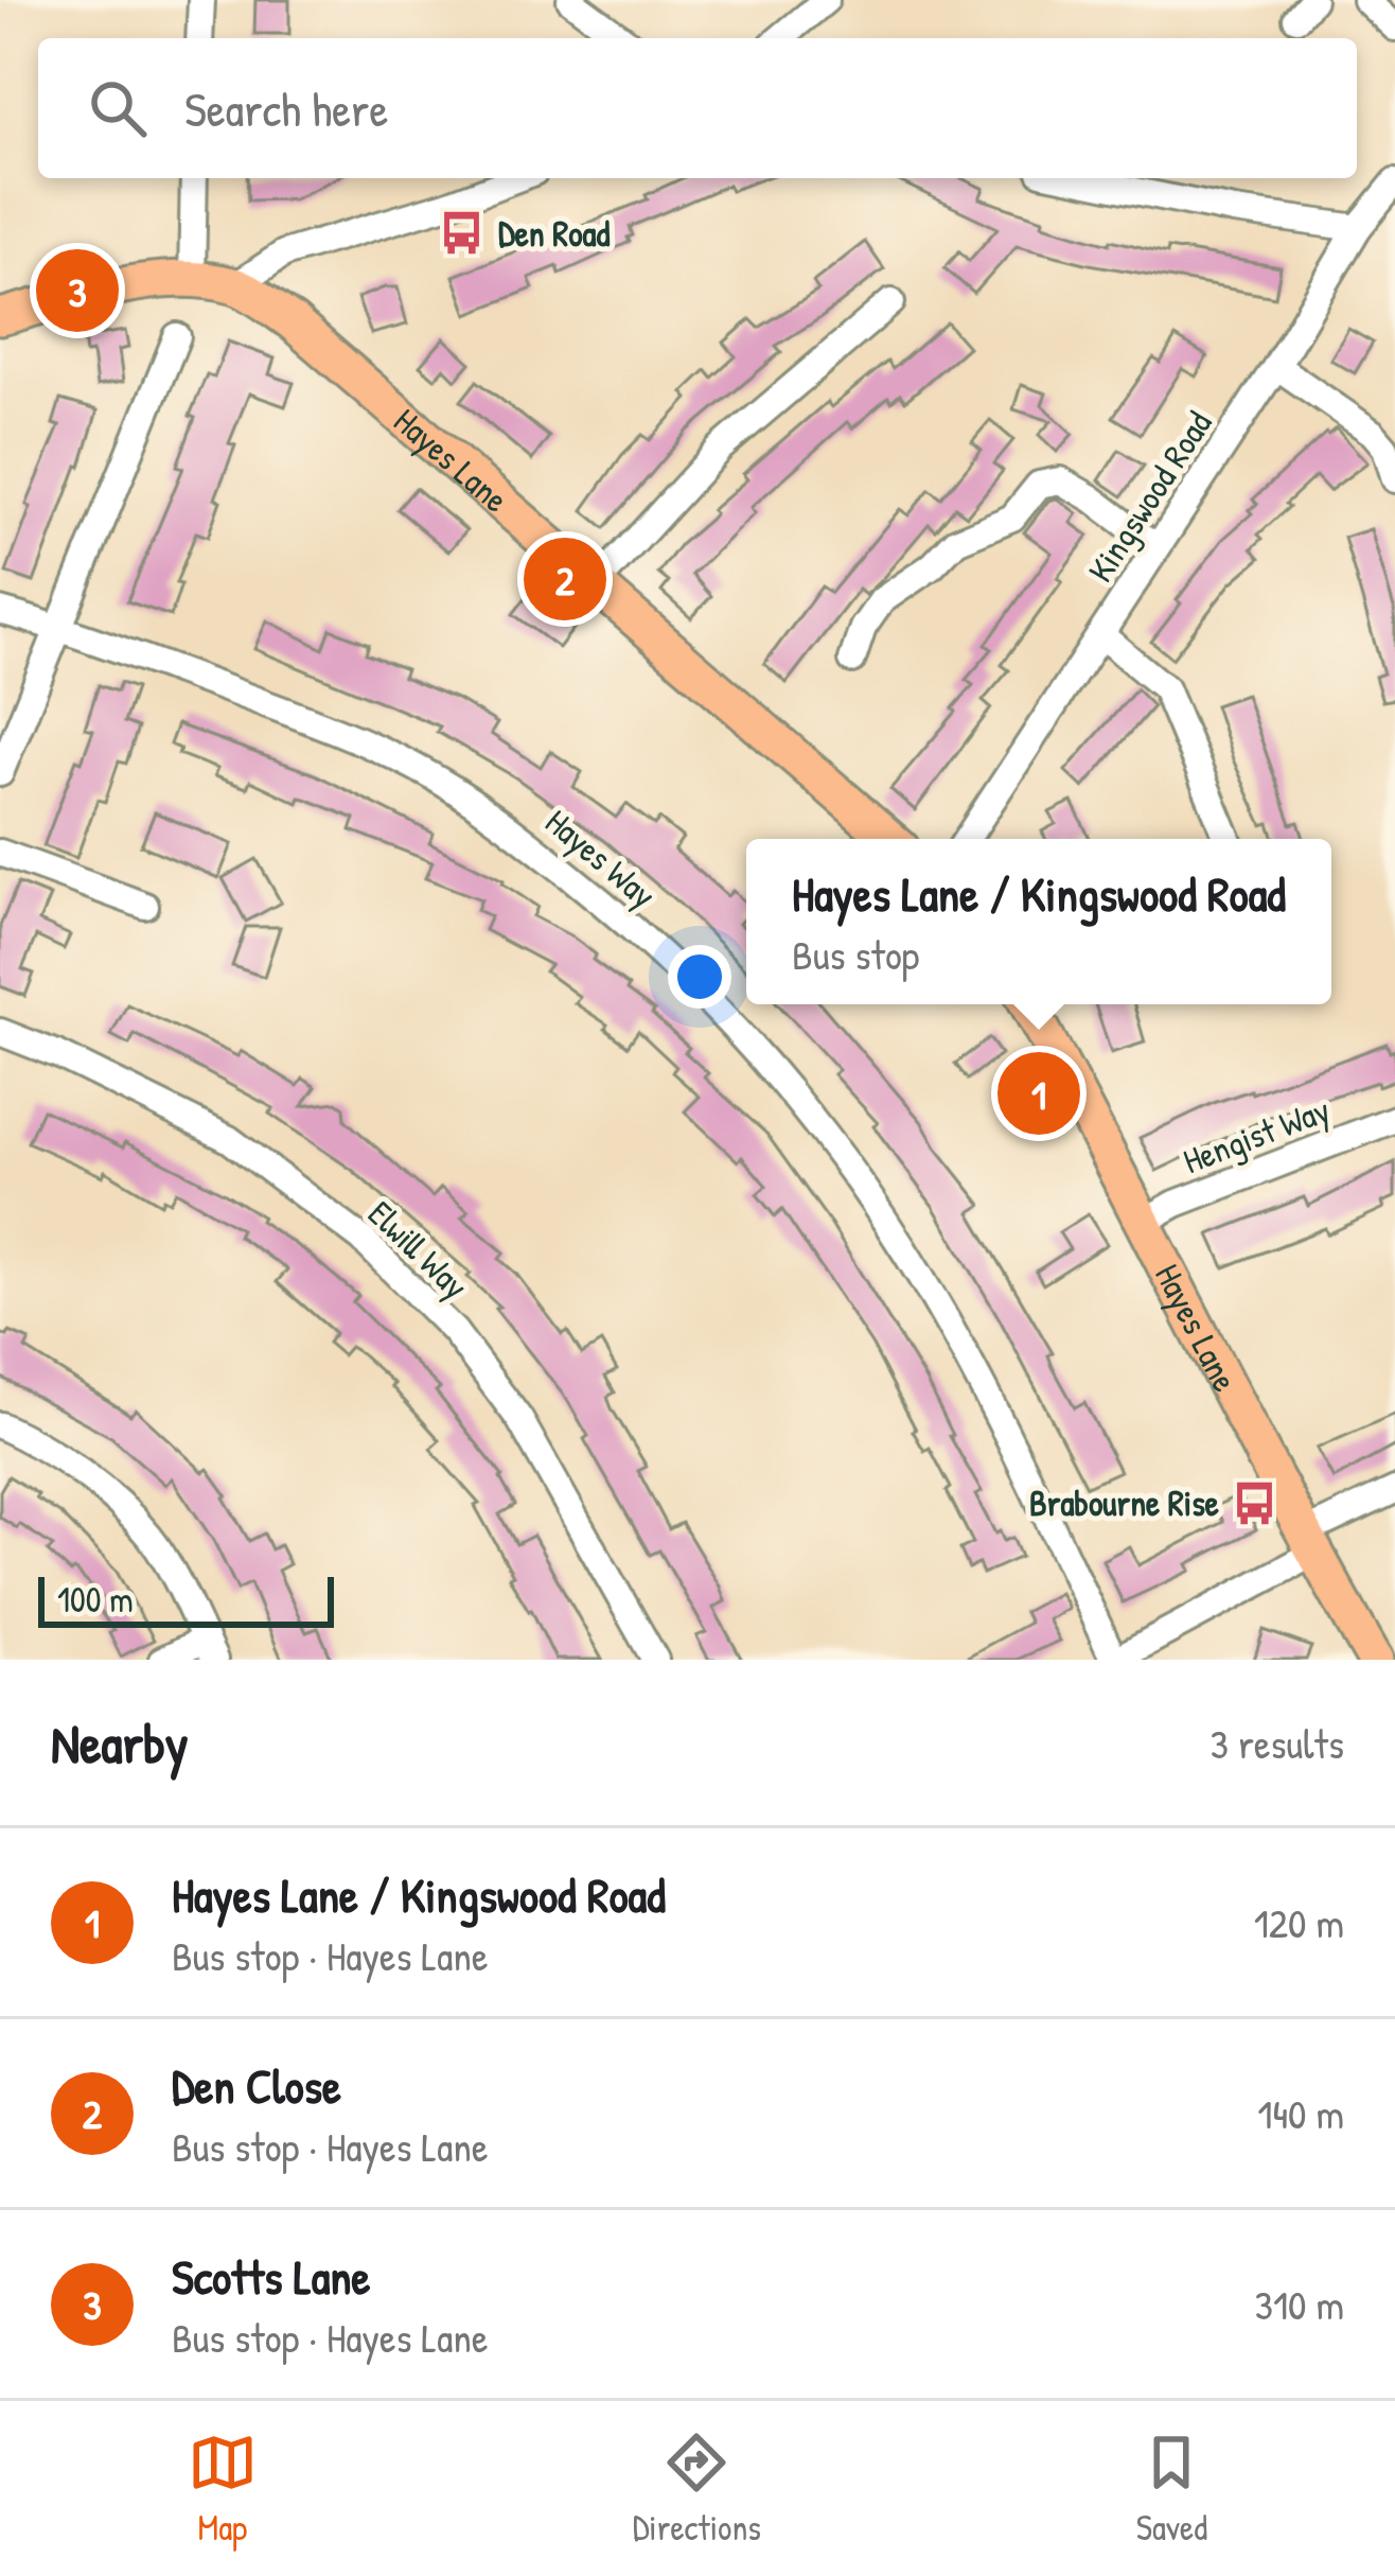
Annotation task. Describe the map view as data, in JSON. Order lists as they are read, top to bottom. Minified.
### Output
{"streets":{"main road":["Hayes Lane"],"street":["Kingswood Road","Hayes Way","Hengist Way","Elwill Way"]},"crossings":[["Hayes Lane","Hengist Way"]],"places":{"bus stop":["Den Road","Brabourne Rise"]},"scale_bar":"100 m","page":{"search":"Search here","pins":["3","2","1"],"popup":["Hayes Lane / Kingswood Road","Bus stop"],"scale":"100 m","heading":["Nearby","3 results"],"list":[{"mark":"1","name":"Hayes Lane / Kingswood Road","note":"Bus stop · Hayes Lane","value":"120 m"},{"mark":"2","name":"Den Close","note":"Bus stop · Hayes Lane","value":"140 m"},{"mark":"3","name":"Scotts Lane","note":"Bus stop · Hayes Lane","value":"310 m"}],"nav":["Map","Directions","Saved"]}}
